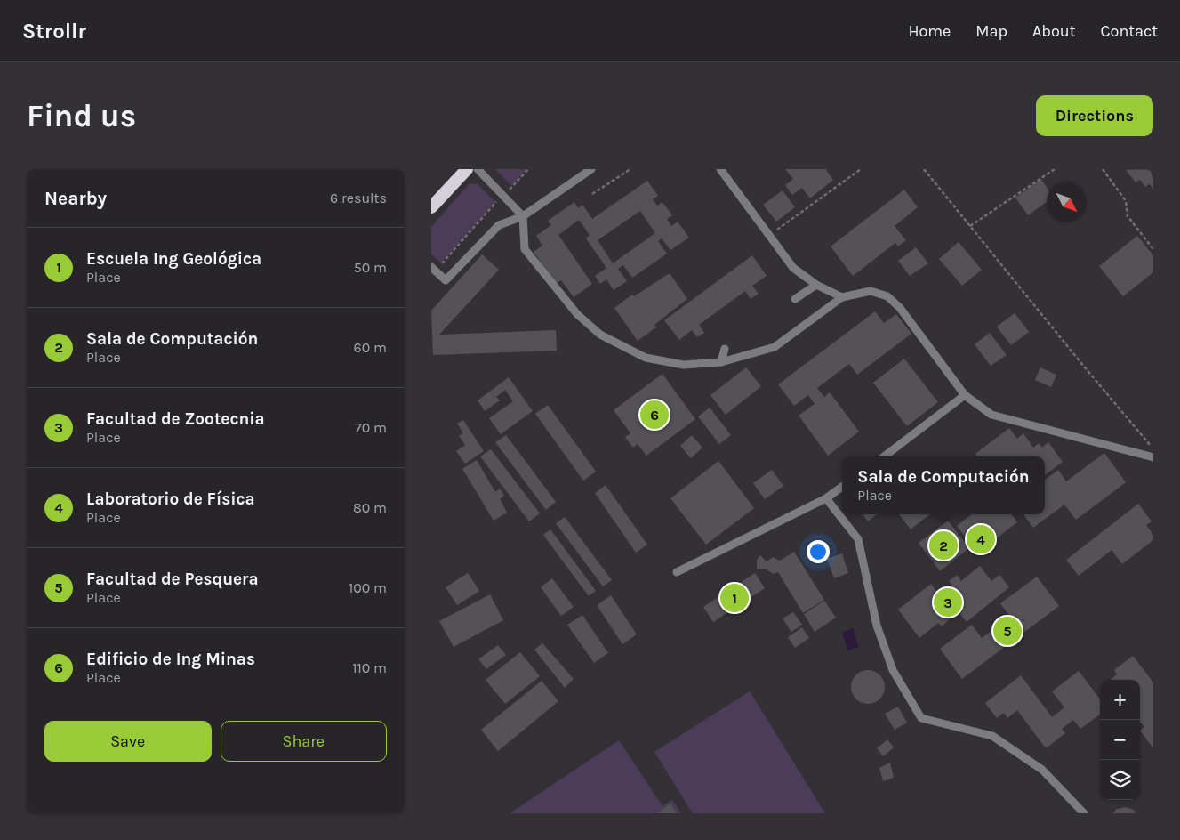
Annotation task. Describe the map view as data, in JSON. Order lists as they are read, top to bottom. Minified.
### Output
{"north":"bottom right","page":{"header":"Strollr","nav":["Home","Map","About","Contact"],"buttons":["Directions",["Save","Share"]],"title":"Find us","heading":["Nearby","6 results"],"list":[{"mark":"1","name":"Escuela Ing Geológica","note":"Place","value":"50 m"},{"mark":"2","name":"Sala de Computación","note":"Place","value":"60 m"},{"mark":"3","name":"Facultad de Zootecnia","note":"Place","value":"70 m"},{"mark":"4","name":"Laboratorio de Física","note":"Place","value":"80 m"},{"mark":"5","name":"Facultad de Pesquera","note":"Place","value":"100 m"},{"mark":"6","name":"Edificio de Ing Minas","note":"Place","value":"110 m"}],"pins":["6","4","2","1","3","5"],"popup":["Sala de Computación","Place"],"map_buttons":["+","−"]}}
